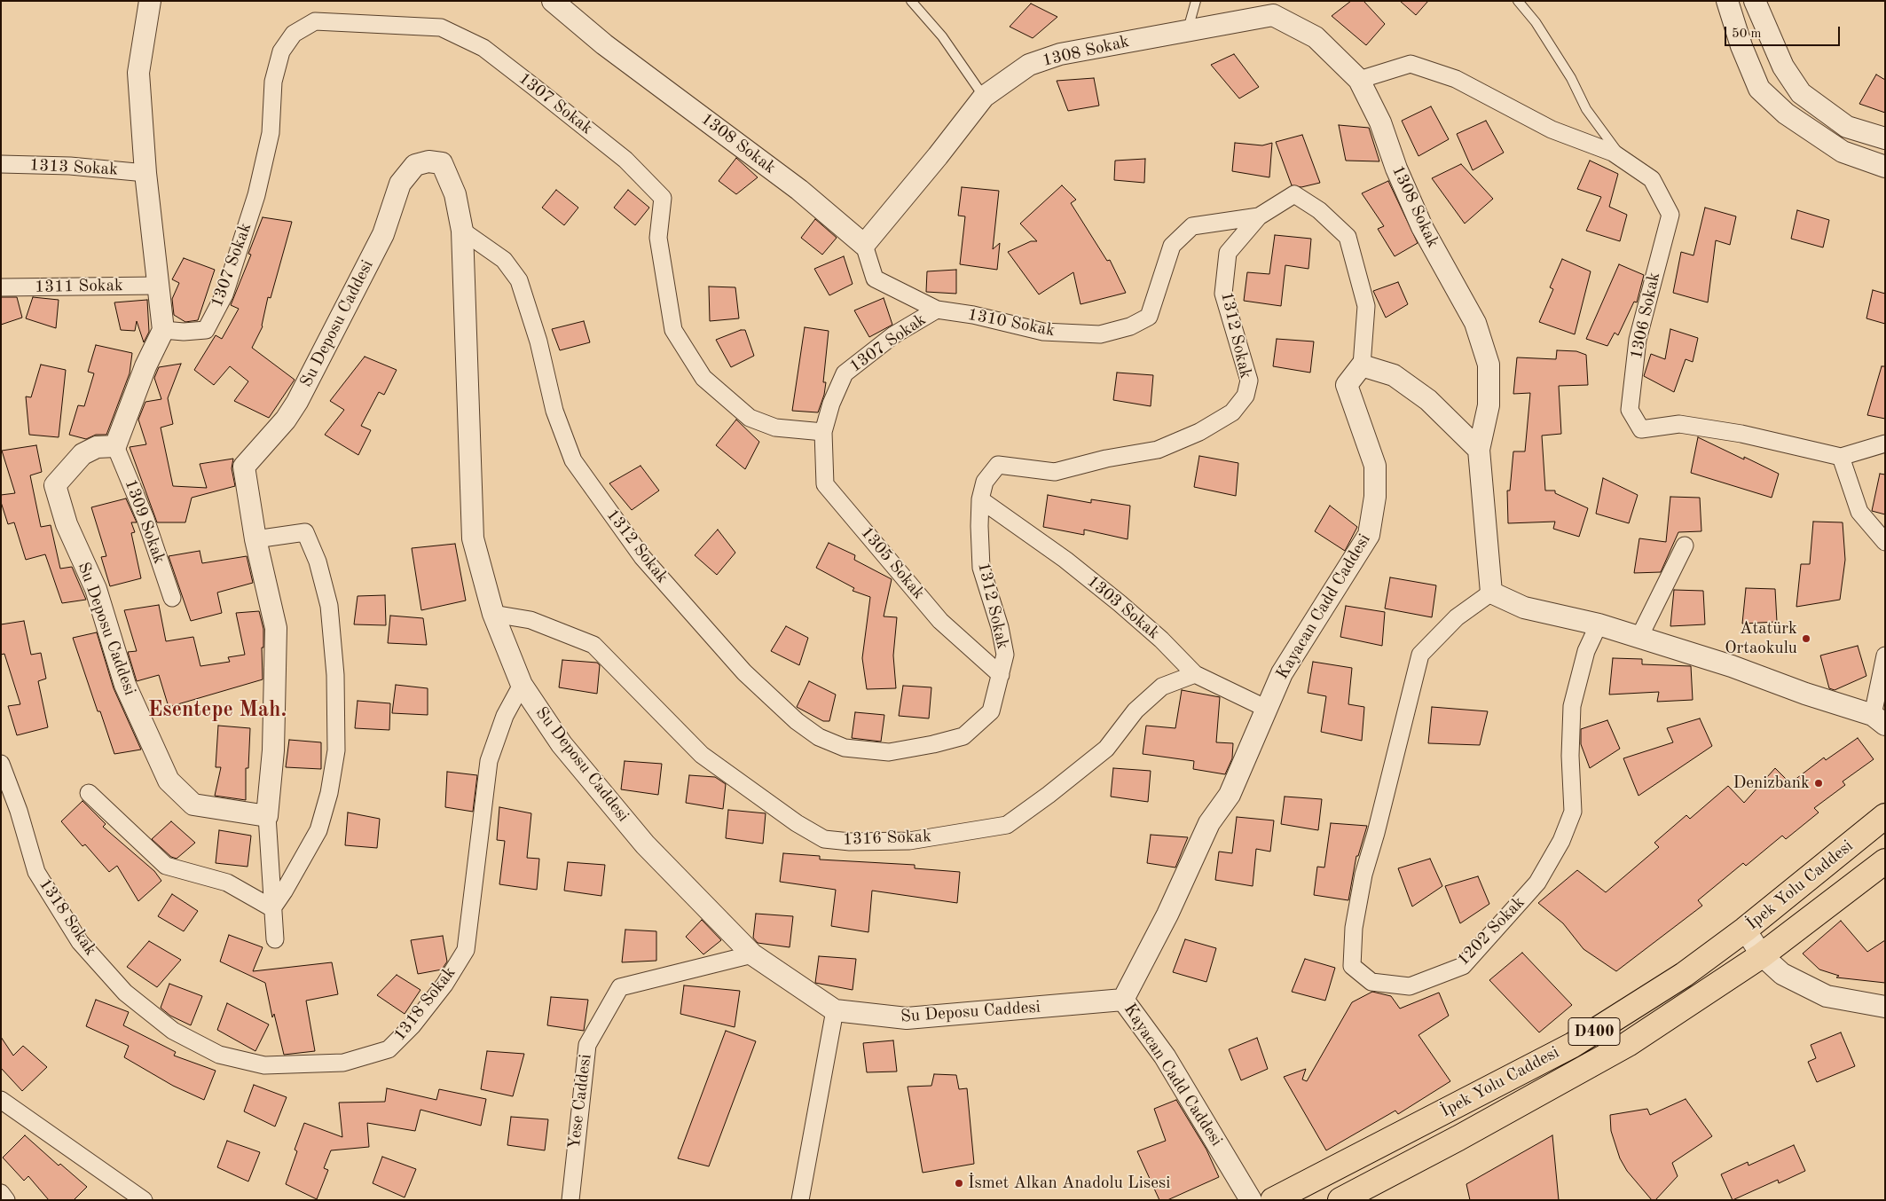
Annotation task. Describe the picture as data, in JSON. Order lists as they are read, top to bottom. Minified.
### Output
{"streets":{"highway":["İpek Yolu Caddesi","D400"],"street":["1308 Sokak","1307 Sokak","1313 Sokak","1311 Sokak","1306 Sokak","1310 Sokak","Su Deposu Caddesi","1312 Sokak","1309 Sokak","1305 Sokak","Kayacan Cadd Caddesi","1303 Sokak","1316 Sokak","1318 Sokak","1202 Sokak","Yese Caddesi"]},"crossings":[["1308 Sokak","1306 Sokak"],["1308 Sokak","1310 Sokak"],["1307 Sokak","1310 Sokak"],["1307 Sokak","1305 Sokak"],["1310 Sokak","1312 Sokak"],["1310 Sokak","Kayacan Cadd Caddesi"],["Su Deposu Caddesi","1312 Sokak"],["Su Deposu Caddesi","1309 Sokak"],["Su Deposu Caddesi","Kayacan Cadd Caddesi"],["Su Deposu Caddesi","1316 Sokak"],["Su Deposu Caddesi","1318 Sokak"],["Su Deposu Caddesi","Yese Caddesi"],["1312 Sokak","1305 Sokak"],["1312 Sokak","1303 Sokak"],["Kayacan Cadd Caddesi","1303 Sokak"],["1303 Sokak","1316 Sokak"]],"districts":["Esentepe Mah."],"places":["Atatürk Ortaokulu","Denizbank","İsmet Alkan Anadolu Lisesi"],"scale_bar":"50 m"}
